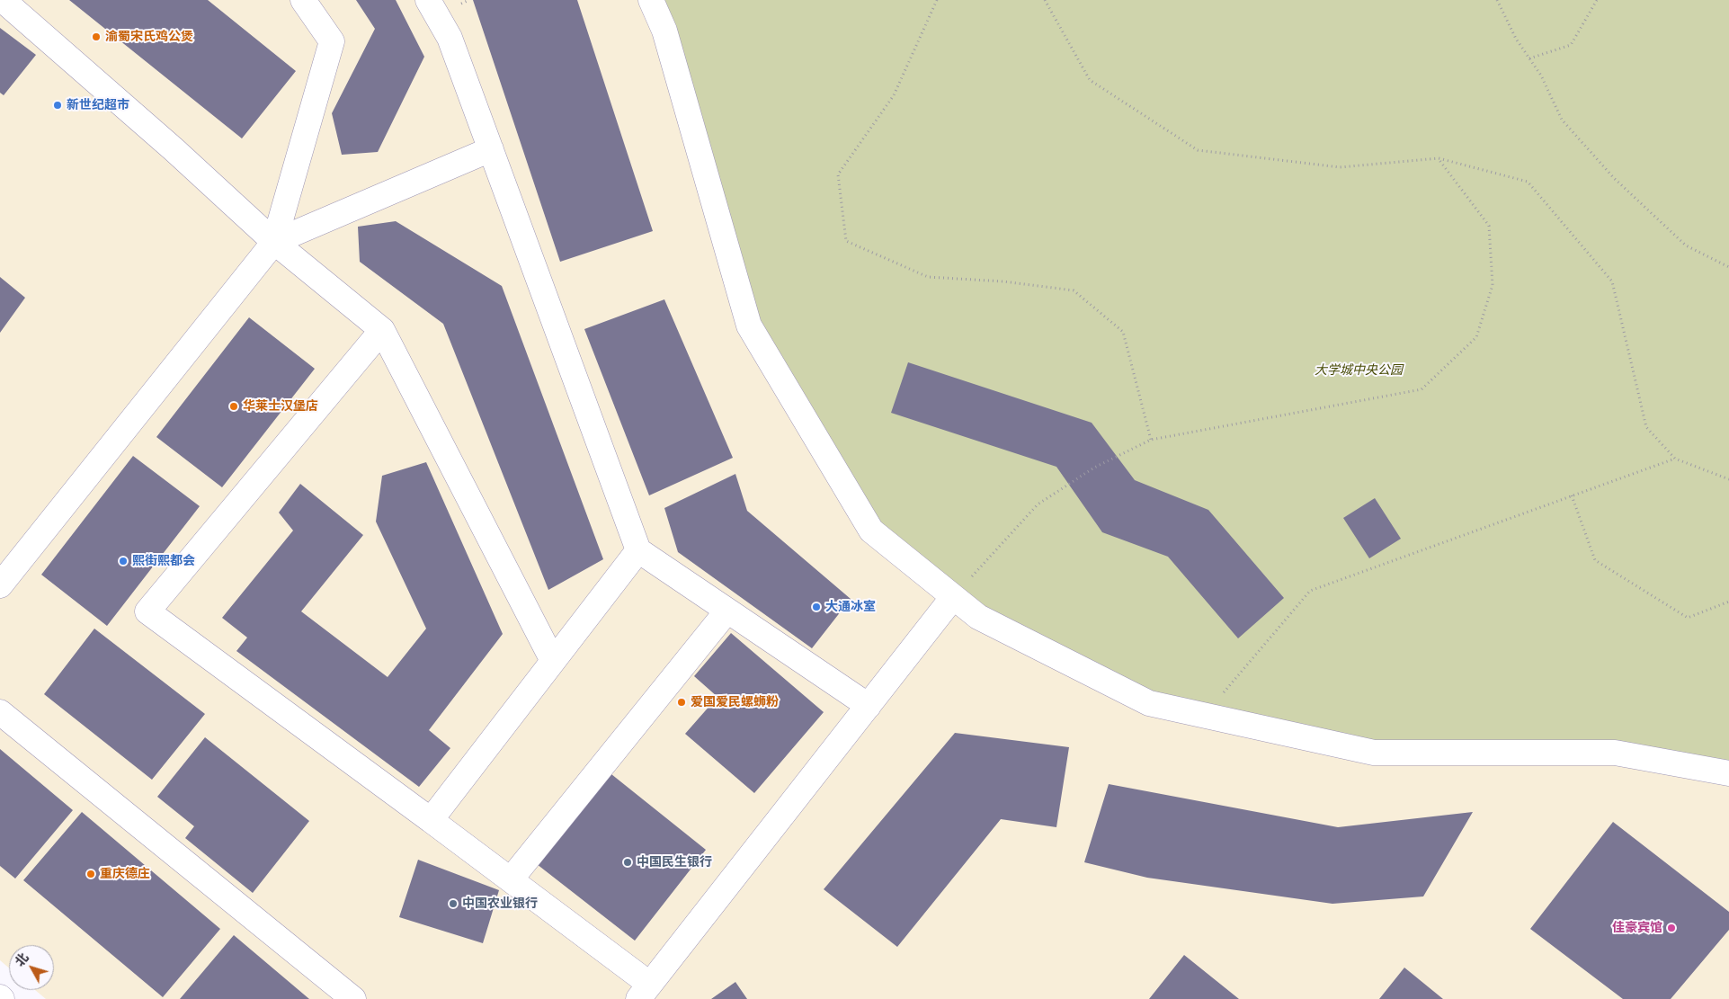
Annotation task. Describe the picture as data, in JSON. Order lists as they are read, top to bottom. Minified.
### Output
{"parks":["大学城中央公园"],"places":["渝蜀宋氏鸡公煲","新世纪超市","华莱士汉堡店","熙街熙都会","大通冰室","爱国爱民螺蛳粉","中国民生银行","重庆德庄","中国农业银行","佳豪宾馆"],"north":"top left"}
